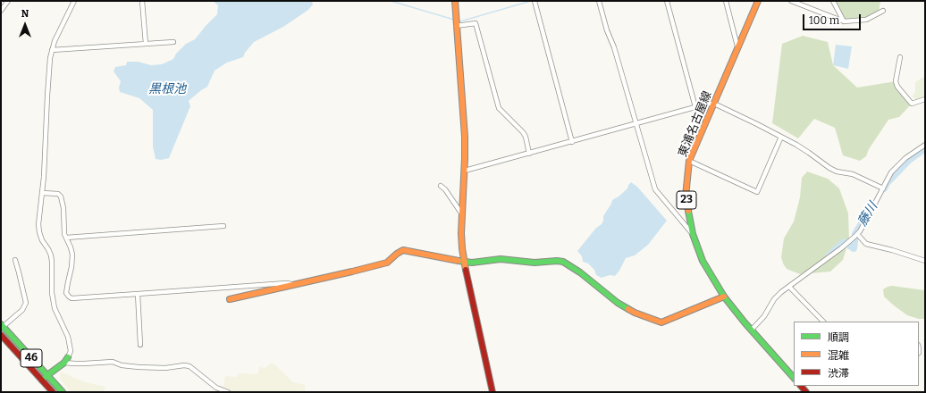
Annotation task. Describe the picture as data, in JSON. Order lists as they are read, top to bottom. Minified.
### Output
{"streets":{"street":["東浦名古屋線","23","46"]},"water":["黒根池","藤川"],"legend":["順調","混雑","渋滞"],"scale_bar":"100 m","north":"top"}
